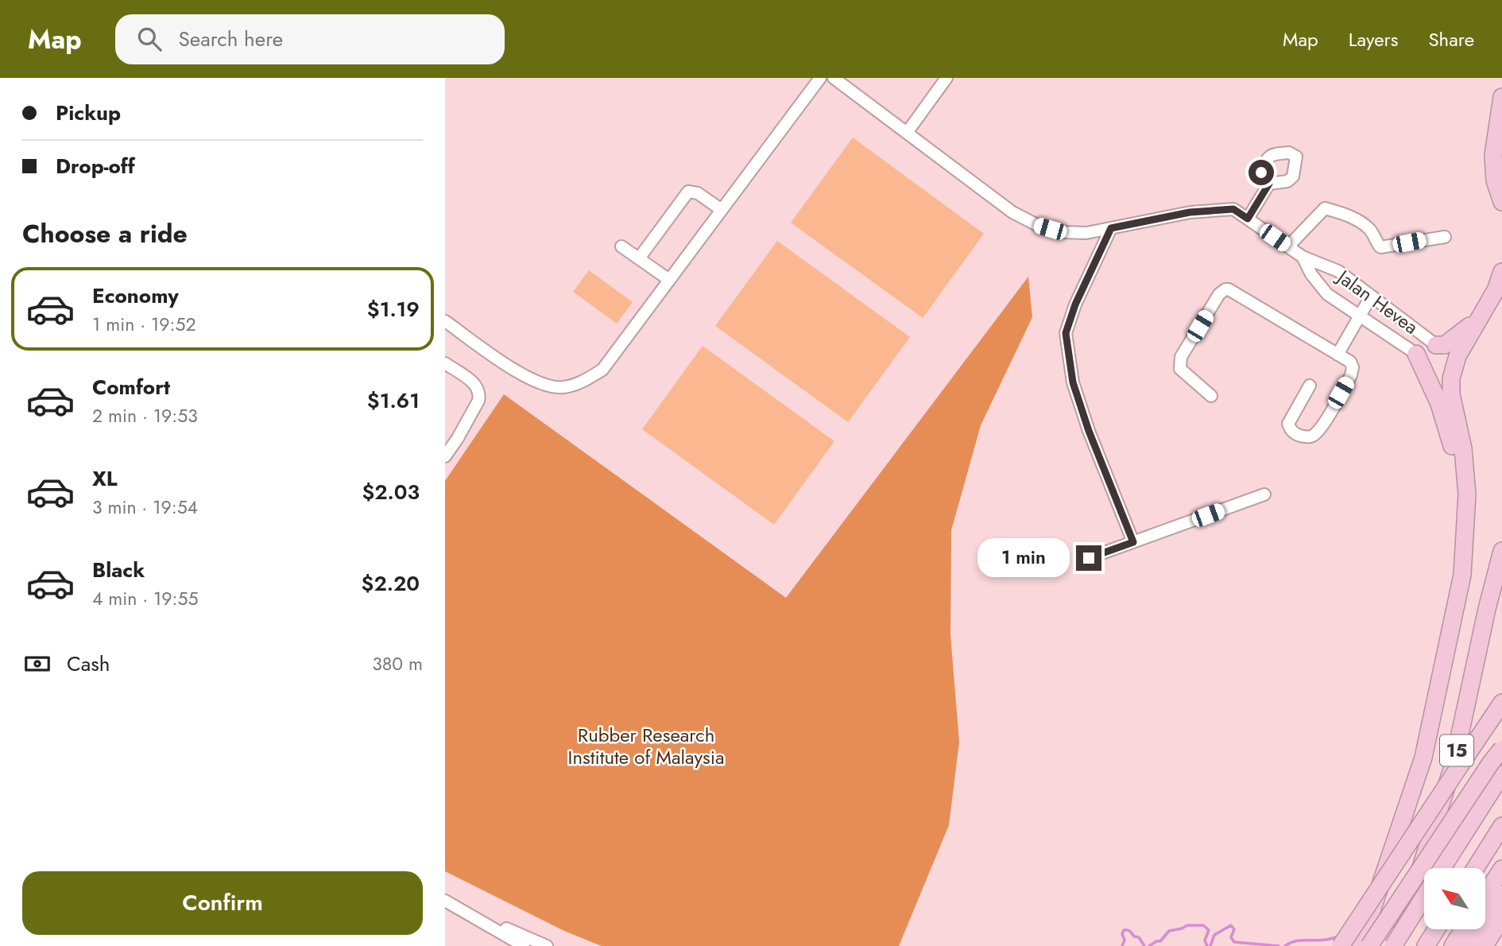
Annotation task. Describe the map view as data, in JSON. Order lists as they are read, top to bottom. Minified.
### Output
{"streets":{"highway":["15"],"street":["Jalan Hevea"]},"parks":["Rubber Research Institute of Malaysia"],"north":"top left","page":{"header":"Map","search":"Search here","nav":["Map","Layers","Share"],"banner":["Pickup","Drop-off"],"heading":"Choose a ride","list":[{"name":"Economy","note":"1 min · 19:52","value":"$1.19"},{"name":"Comfort","note":"2 min · 19:53","value":"$1.61"},{"name":"XL","note":"3 min · 19:54","value":"$2.03"},{"name":"Black","note":"4 min · 19:55","value":"$2.20"}],"bubble":"1 min","pay":["Cash","380 m"],"buttons":"Confirm"}}
